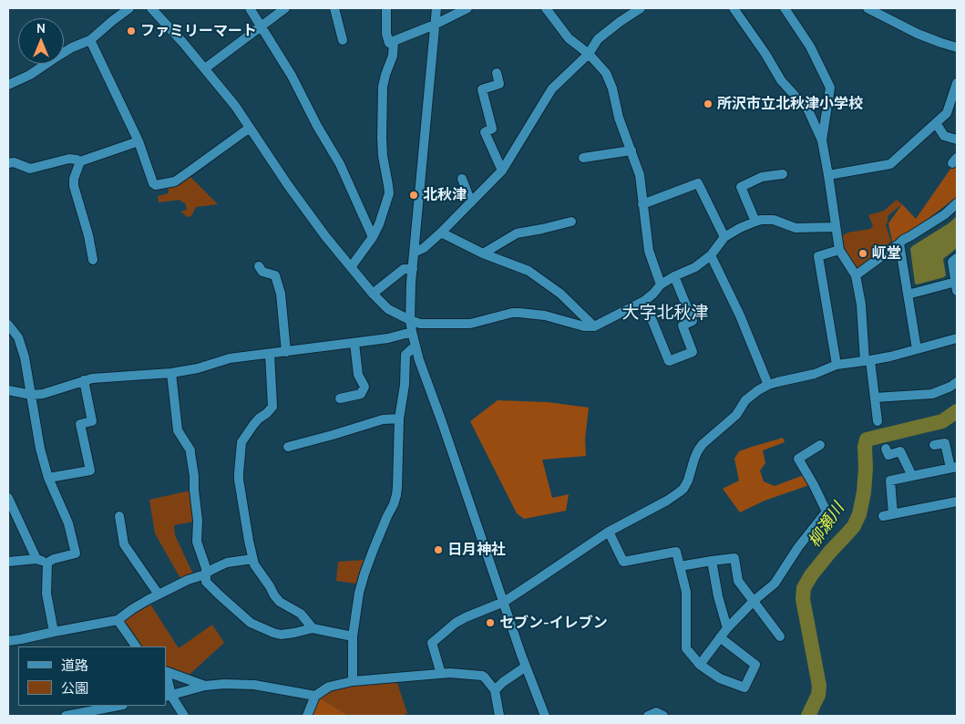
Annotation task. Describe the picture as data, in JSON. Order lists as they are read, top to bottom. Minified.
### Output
{"districts":["大字北秋津"],"water":["柳瀬川"],"places":["ファミリーマート","所沢市立北秋津小学校","北秋津","屼堂","日月神社","セブン-イレブン"],"legend":["道路","公園"],"north":"top"}
